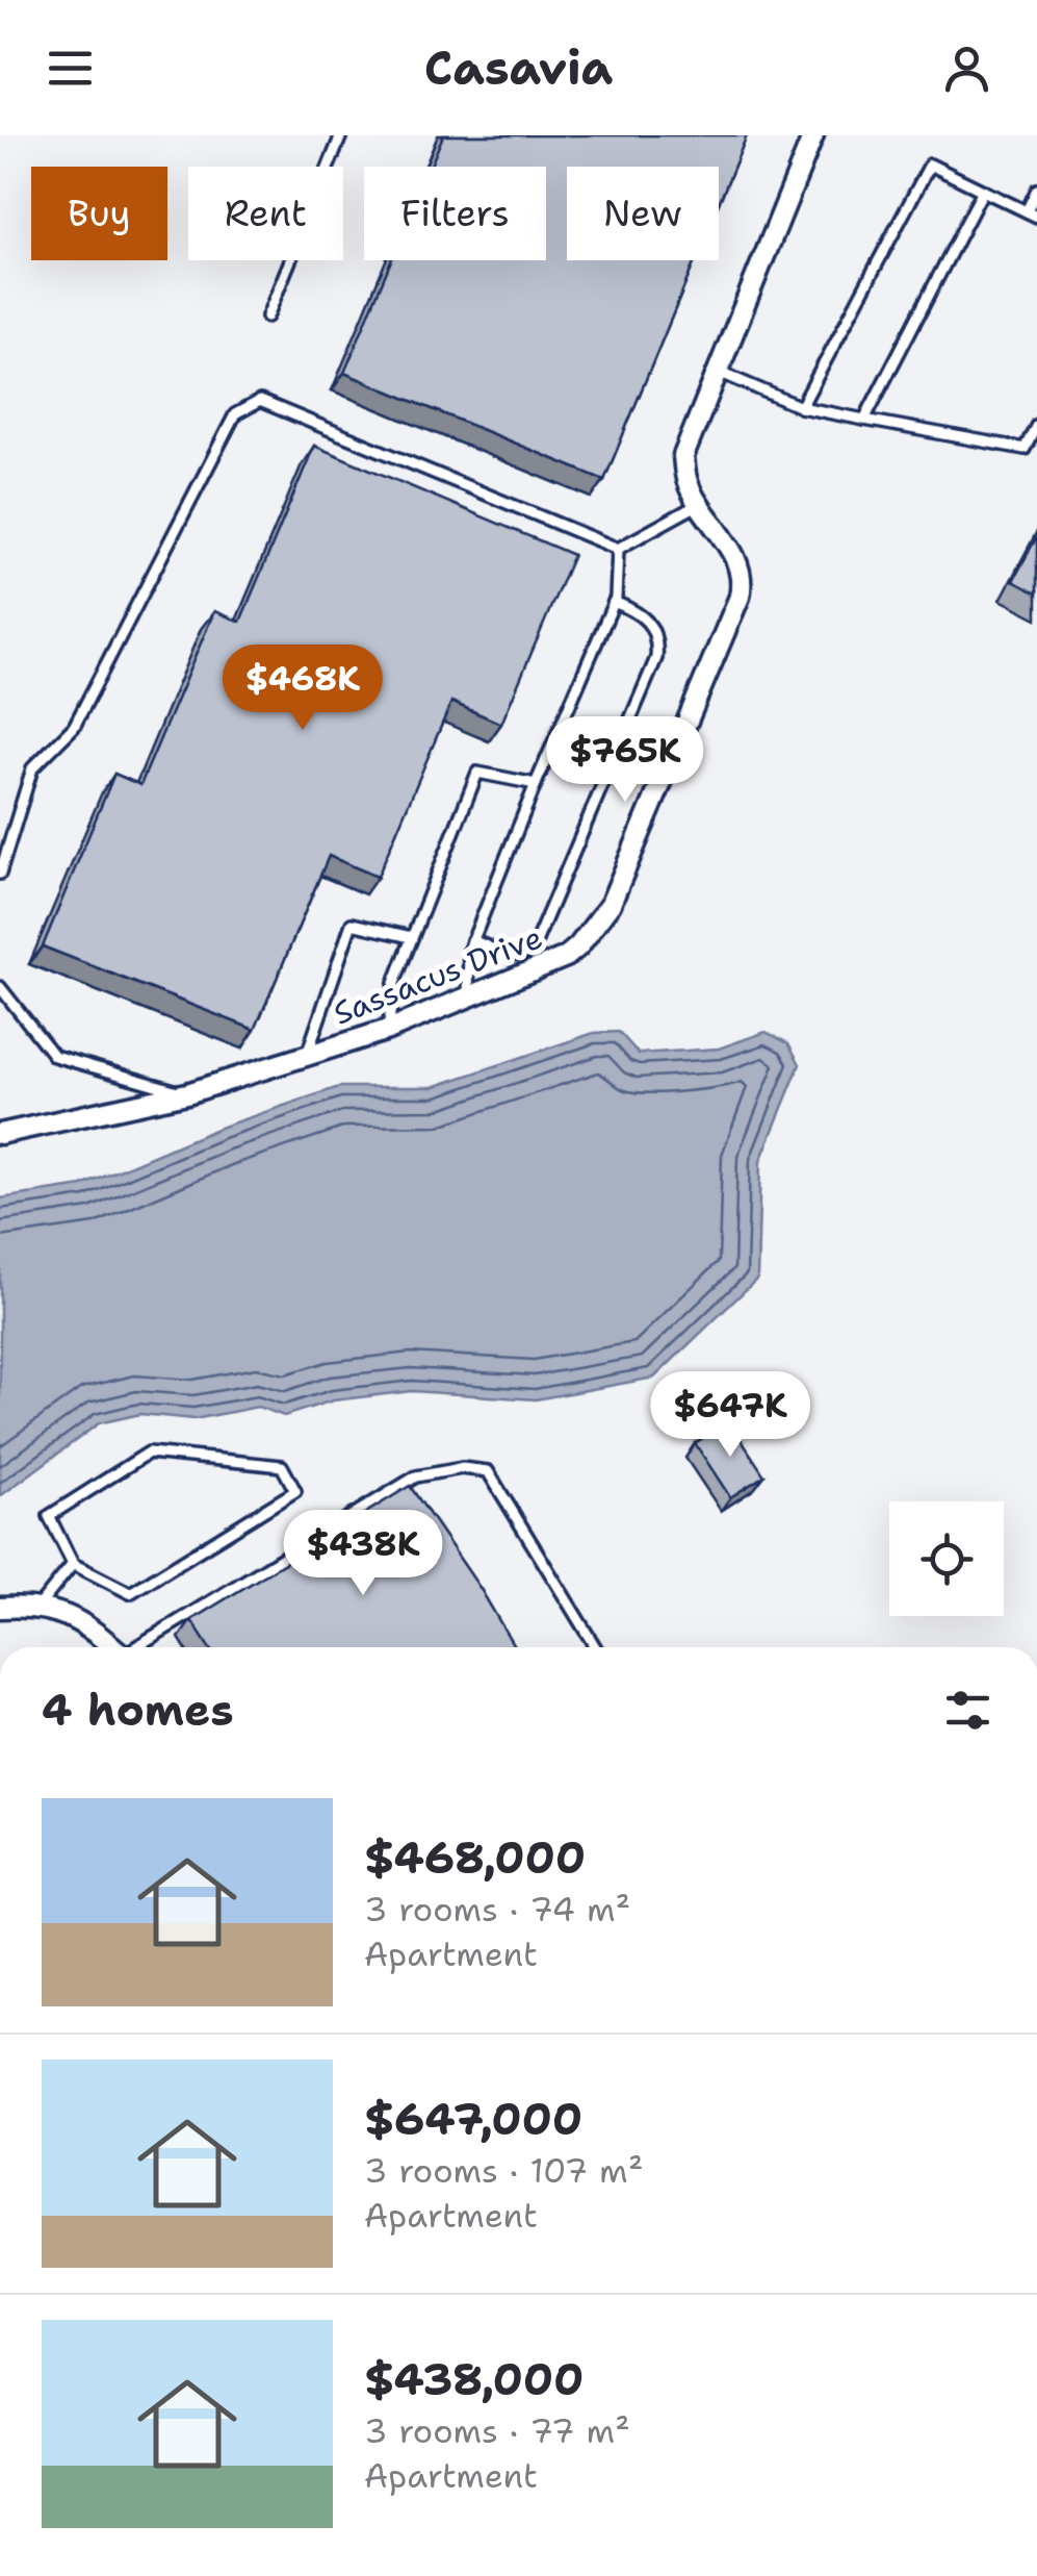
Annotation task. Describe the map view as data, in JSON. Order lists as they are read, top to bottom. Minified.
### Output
{"streets":{"street":["Sassacus Drive"]},"page":{"header":"Casavia","chip":["Buy","Rent","Filters","New"],"price":["$468K","$765K","$647K","$438K"],"heading":"4 homes","list":[{"name":"$468,000","note":"3 rooms · 74 m² · Apartment"},{"name":"$647,000","note":"3 rooms · 107 m² · Apartment"},{"name":"$438,000","note":"3 rooms · 77 m² · Apartment"}]}}
